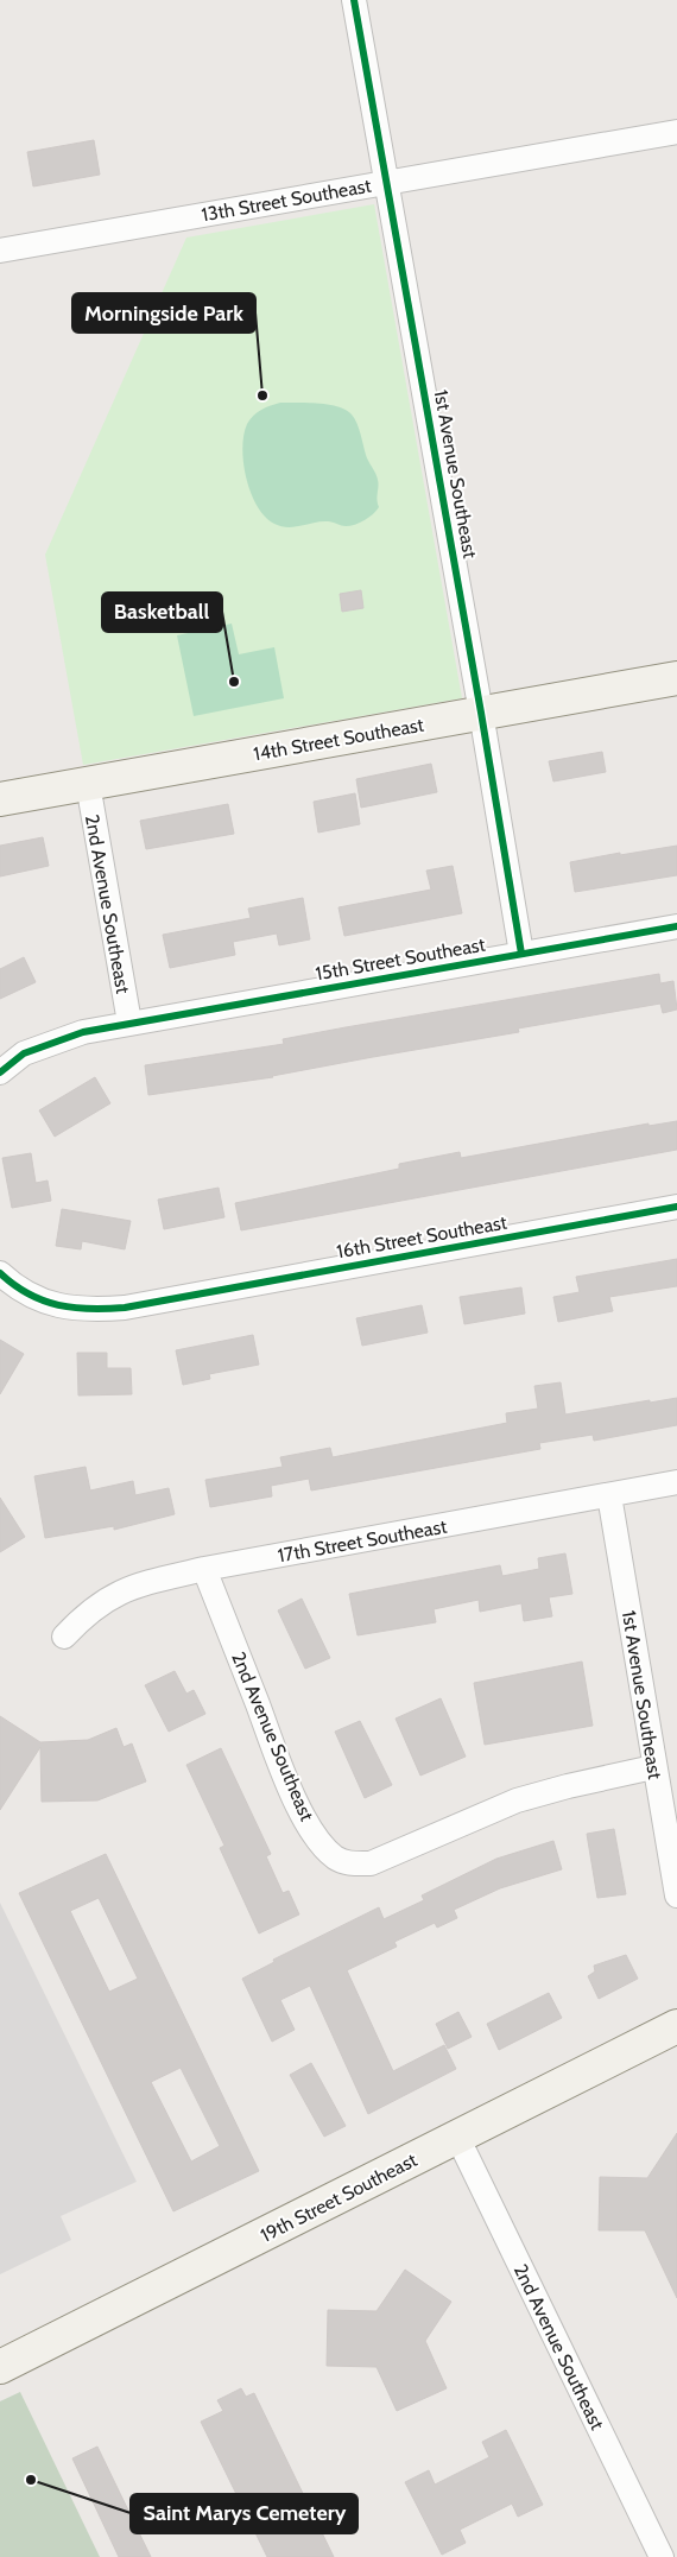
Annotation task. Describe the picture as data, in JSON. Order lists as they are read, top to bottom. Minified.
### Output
{"streets":{"main road":["14th Street Southeast","19th Street Southeast"],"street":["13th Street Southeast","1st Avenue Southeast","2nd Avenue Southeast","15th Street Southeast","16th Street Southeast","17th Street Southeast"]},"crossings":[["13th Street Southeast","1st Avenue Southeast"],["1st Avenue Southeast","14th Street Southeast"],["1st Avenue Southeast","2nd Avenue Southeast"],["1st Avenue Southeast","15th Street Southeast"],["1st Avenue Southeast","17th Street Southeast"],["14th Street Southeast","2nd Avenue Southeast"],["2nd Avenue Southeast","15th Street Southeast"],["2nd Avenue Southeast","17th Street Southeast"],["2nd Avenue Southeast","19th Street Southeast"]],"places":["Morningside Park","Basketball","Saint Marys Cemetery"]}
